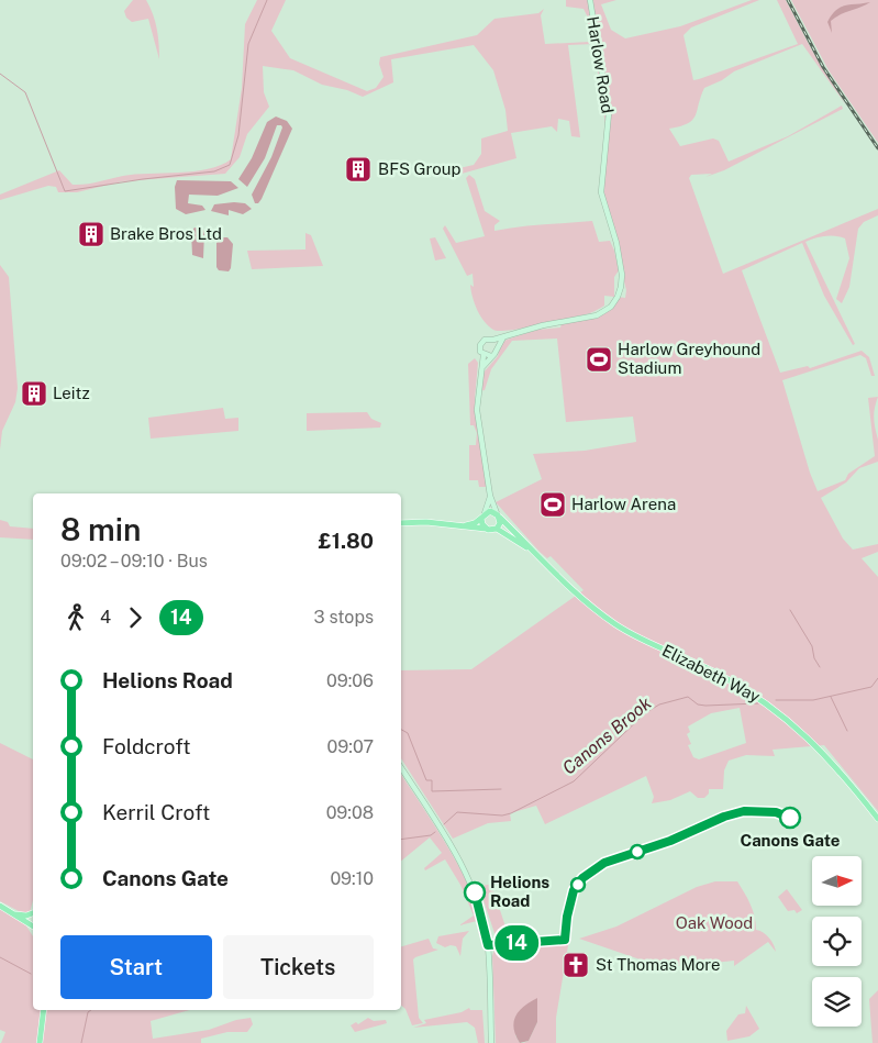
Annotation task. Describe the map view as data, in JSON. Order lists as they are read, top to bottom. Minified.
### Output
{"streets":{"main road":["Elizabeth Way"],"street":["Harlow Road"]},"water":["Canons Brook"],"parks":["Oak Wood"],"places":{"building":["BFS Group","Brake Bros Ltd","Leitz"],"sports":["Harlow Greyhound Stadium","Harlow Arena"],"other":["Canons Gate","Helions Road"],"church":["St Thomas More"]},"lines":["bus line 14"],"north":"right","page":{"on_map":"14","heading":["8 min","09:02 – 09:10 · Bus","£1.80"],"legs":["4","14","3 stops"],"list":[{"name":"Helions Road","value":"09:06"},{"name":"Foldcroft","value":"09:07"},{"name":"Kerril Croft","value":"09:08"},{"name":"Canons Gate","value":"09:10"}],"buttons":["Start","Tickets"]}}
